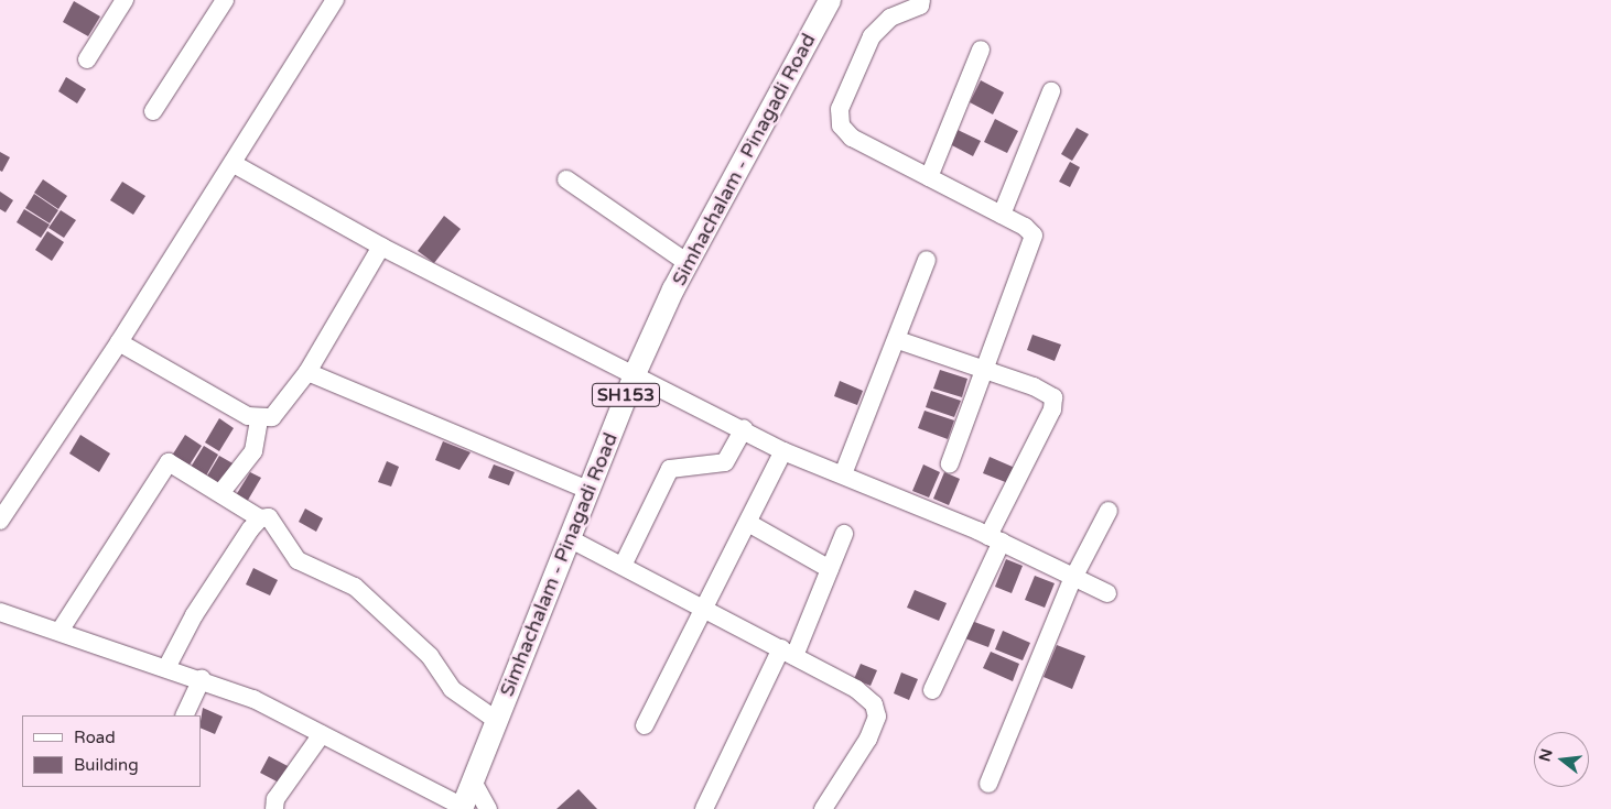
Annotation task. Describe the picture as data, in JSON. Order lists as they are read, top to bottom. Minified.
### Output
{"streets":{"main road":["Simhachalam - Pinagadi Road","SH153"]},"legend":["Road","Building"],"north":"left"}
